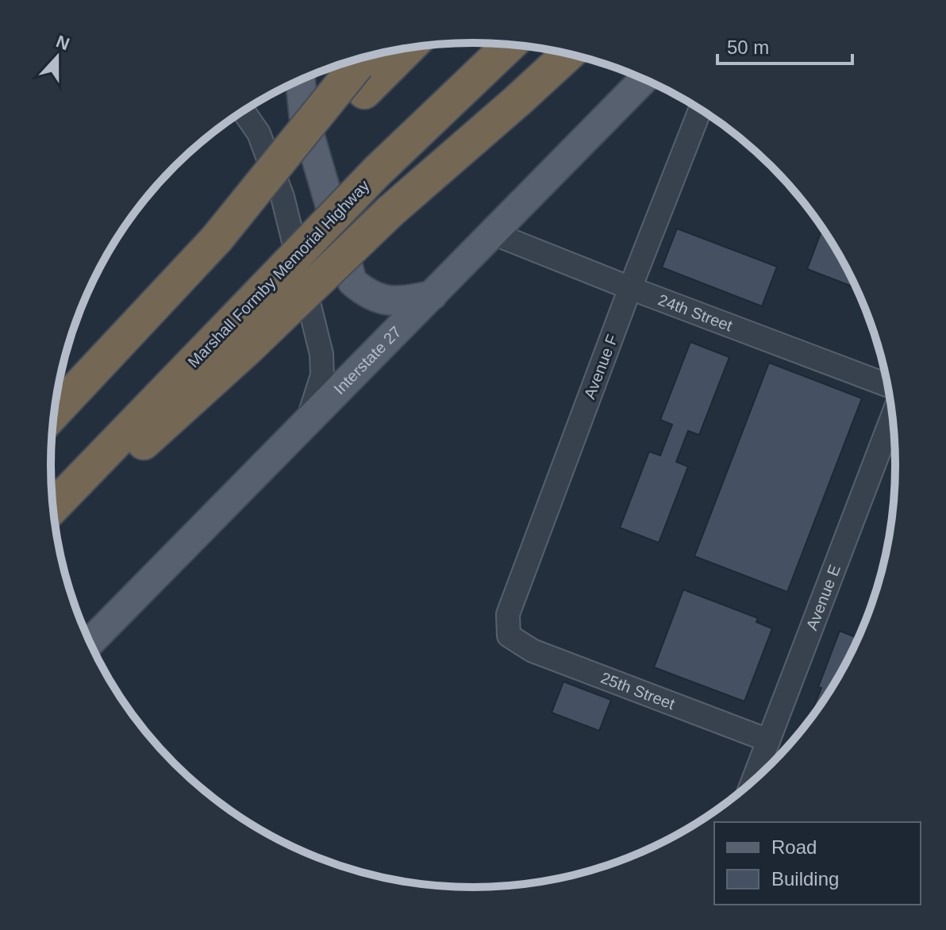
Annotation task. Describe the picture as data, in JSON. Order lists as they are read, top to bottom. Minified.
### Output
{"streets":{"highway":["Marshall Formby Memorial Highway"],"main road":["Interstate 27"],"street":["24th Street","Avenue F","Avenue E","25th Street"]},"crossings":[["24th Street","Interstate 27"],["24th Street","Avenue F"],["Avenue F","25th Street"],["Avenue E","25th Street"]],"legend":["Road","Building"],"scale_bar":"50 m","north":"top"}
